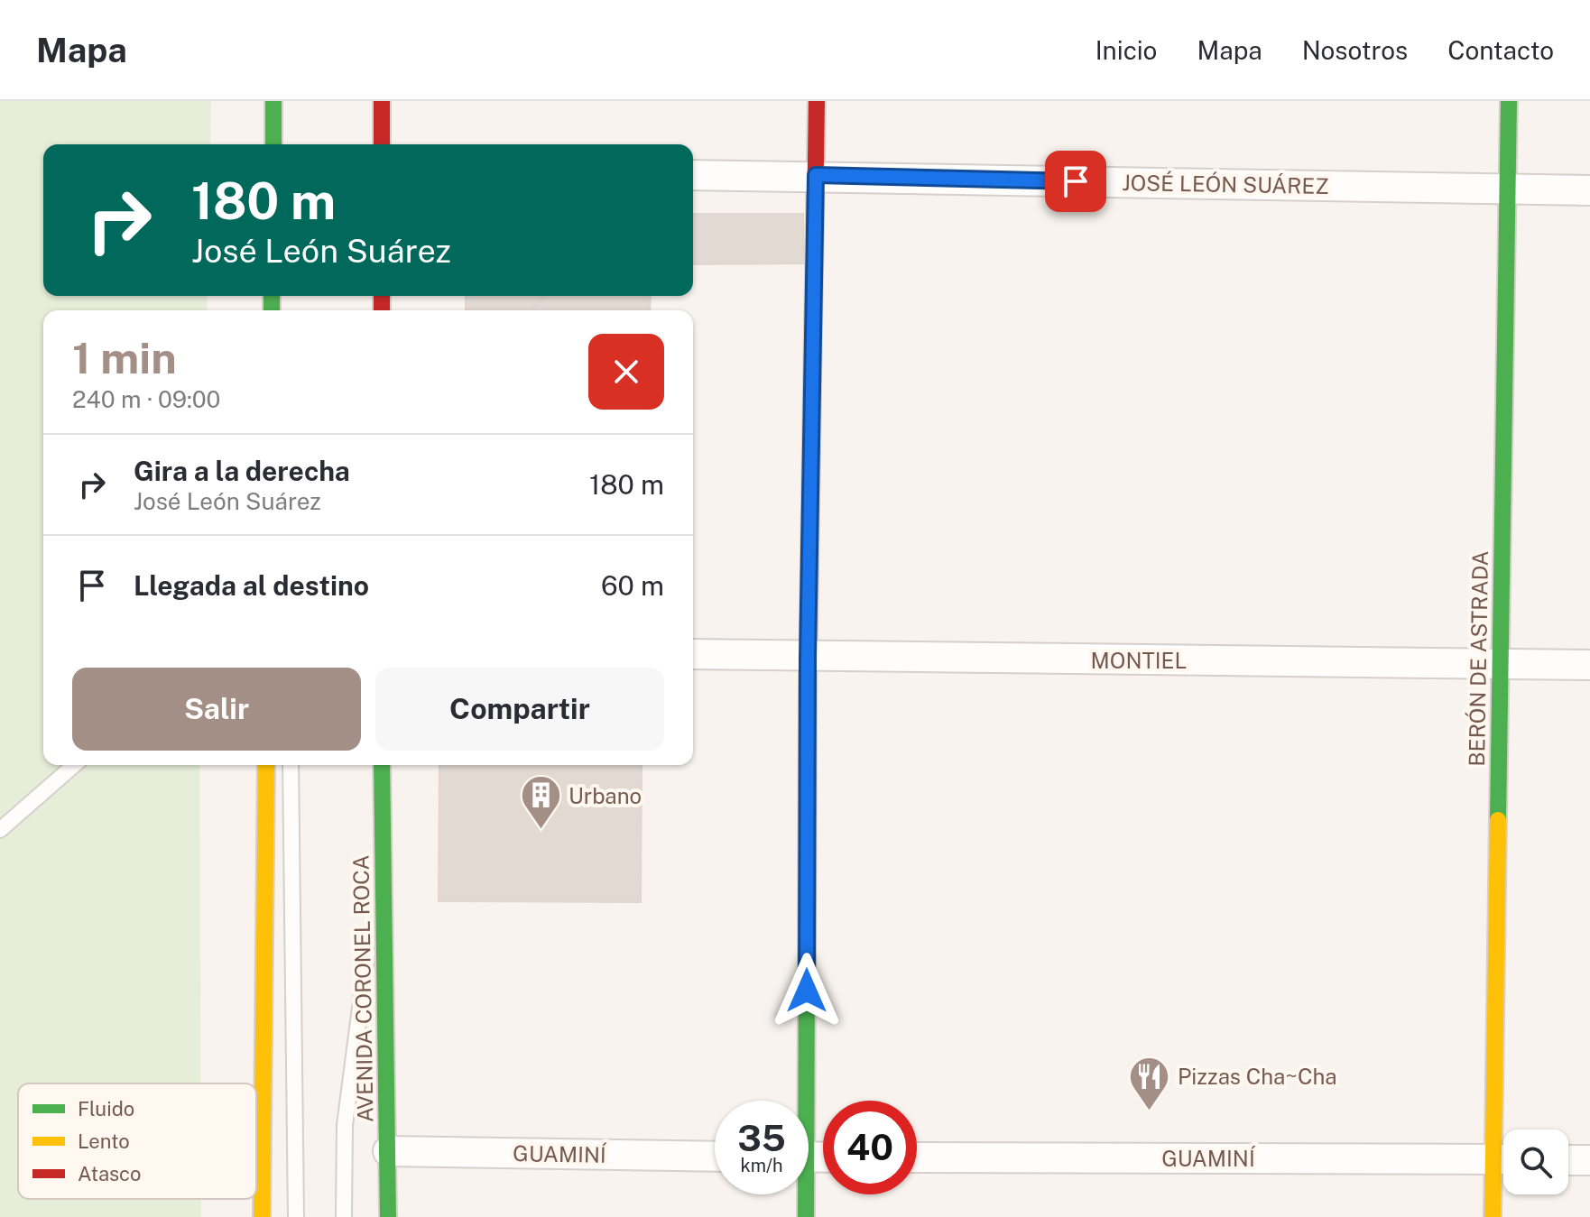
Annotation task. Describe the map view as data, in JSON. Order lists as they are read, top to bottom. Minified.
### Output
{"streets":{"street":["JOSÉ LEÓN SUÁREZ","BERÓN DE ASTRADA","MONTIEL","AVENIDA CORONEL ROCA","GUAMINÍ"]},"crossings":[["JOSÉ LEÓN SUÁREZ","BERÓN DE ASTRADA"],["BERÓN DE ASTRADA","MONTIEL"],["AVENIDA CORONEL ROCA","GUAMINÍ"]],"places":{"building":["Urbano"],"restaurant":["Pizzas Cha~Cha"]},"legend":["Fluido","Lento","Atasco"],"page":{"header":"Mapa","nav":["Inicio","Mapa","Nosotros","Contacto"],"turn":["180 m","José León Suárez"],"heading":["1 min","240 m · 09:00"],"list":[{"name":"Gira a la derecha","note":"José León Suárez","value":"180 m"},{"name":"Llegada al destino","value":"60 m"}],"buttons":["Salir","Compartir"],"speed":"35 km/h","limit":"40"}}
